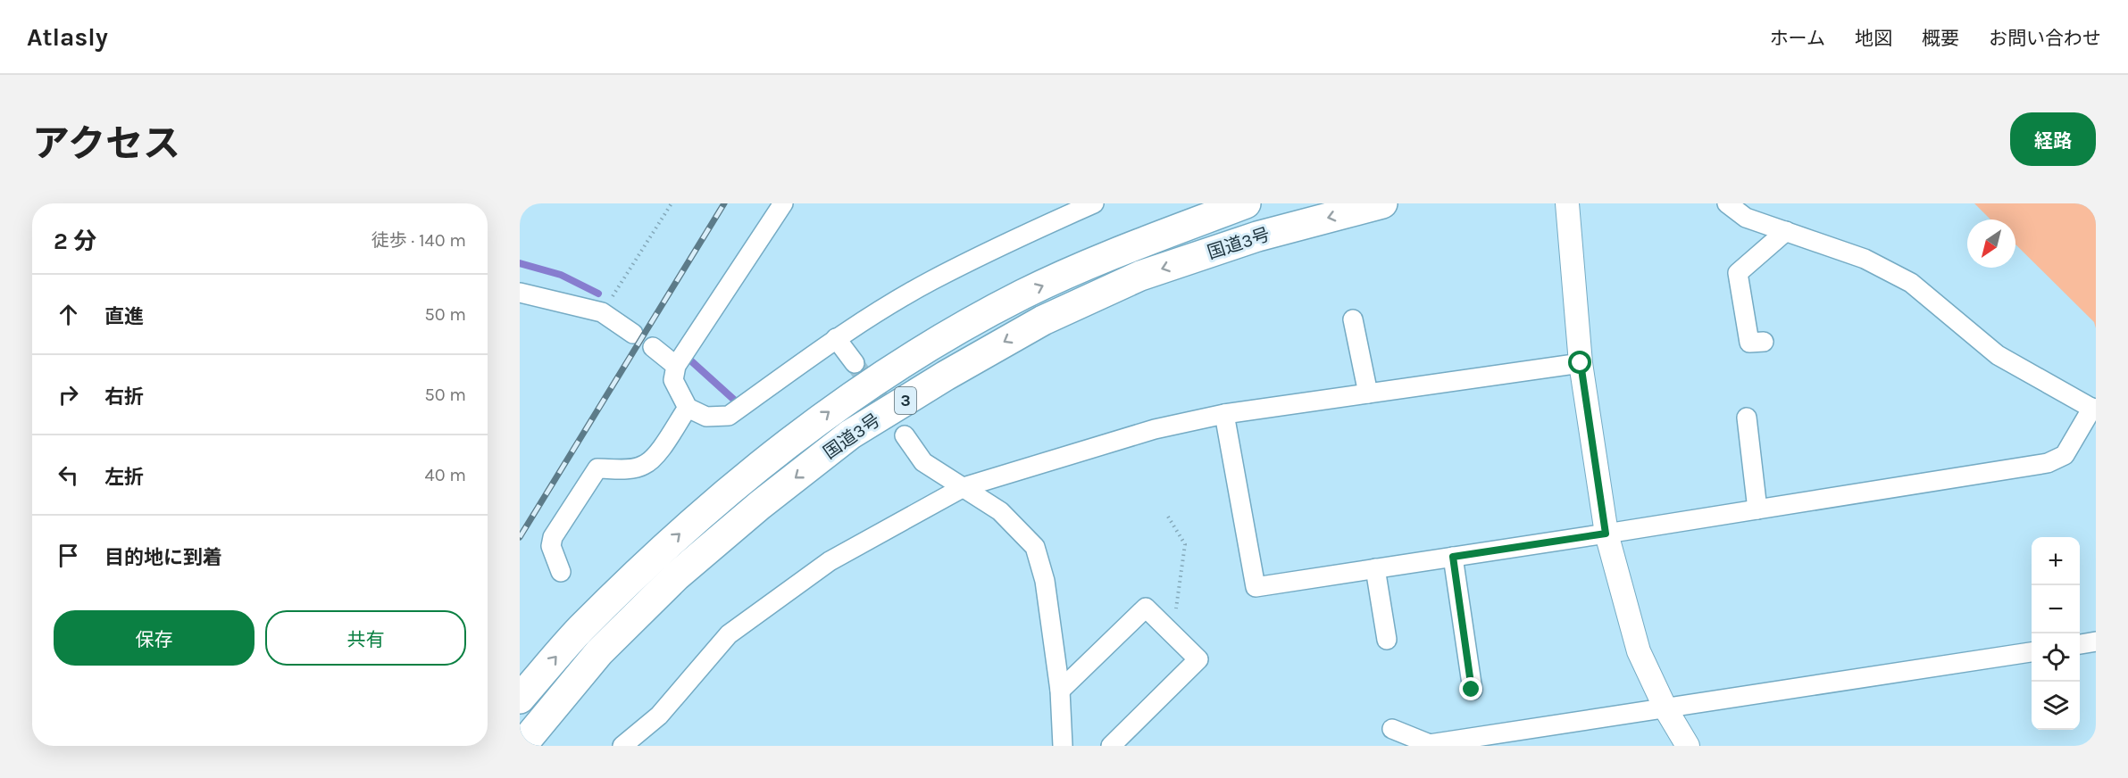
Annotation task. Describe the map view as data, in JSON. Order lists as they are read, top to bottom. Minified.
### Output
{"streets":{"highway":["国道3号","3"]},"north":"bottom left","page":{"header":"Atlasly","nav":["ホーム","地図","概要","お問い合わせ"],"title":"アクセス","buttons":["経路",["保存","共有"]],"heading":["2 分","徒歩 · 140 m"],"list":[["直進","50 m"],["右折","50 m"],["左折","40 m"],"目的地に到着"],"map_buttons":["+","−"]}}
